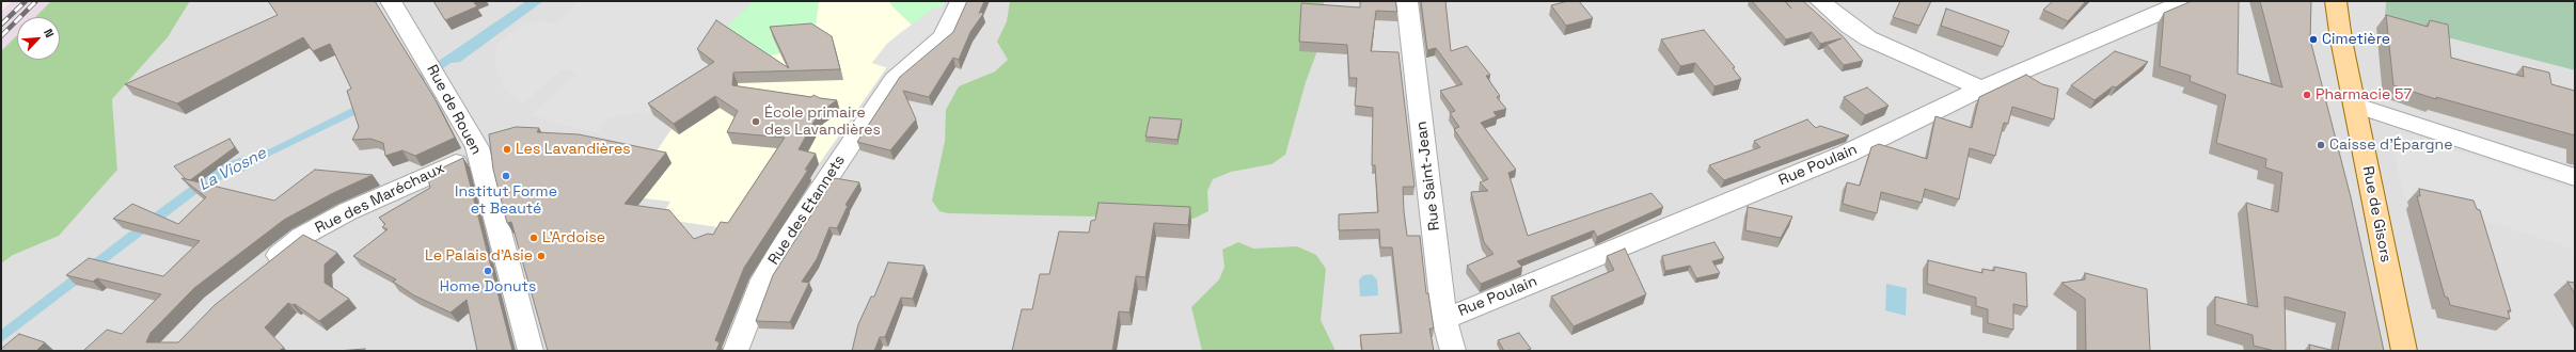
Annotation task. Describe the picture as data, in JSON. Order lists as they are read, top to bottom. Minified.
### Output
{"streets":{"main road":["Rue de Gisors"],"street":["Rue de Rouen","Rue Poulain","Rue Saint-Jean","Rue des Maréchaux","Rue des Etannets"]},"crossings":[["Rue de Rouen","Rue des Maréchaux"],["Rue Poulain","Rue Saint-Jean"]],"water":["La Viosne"],"places":["Cimetière","Pharmacie 57","École primaire des Lavandières","Caisse d'Épargne","Les Lavandières","Institut Forme et Beauté","L'Ardoise","Le Palais d'Asie","Home Donuts"],"north":"top right"}
